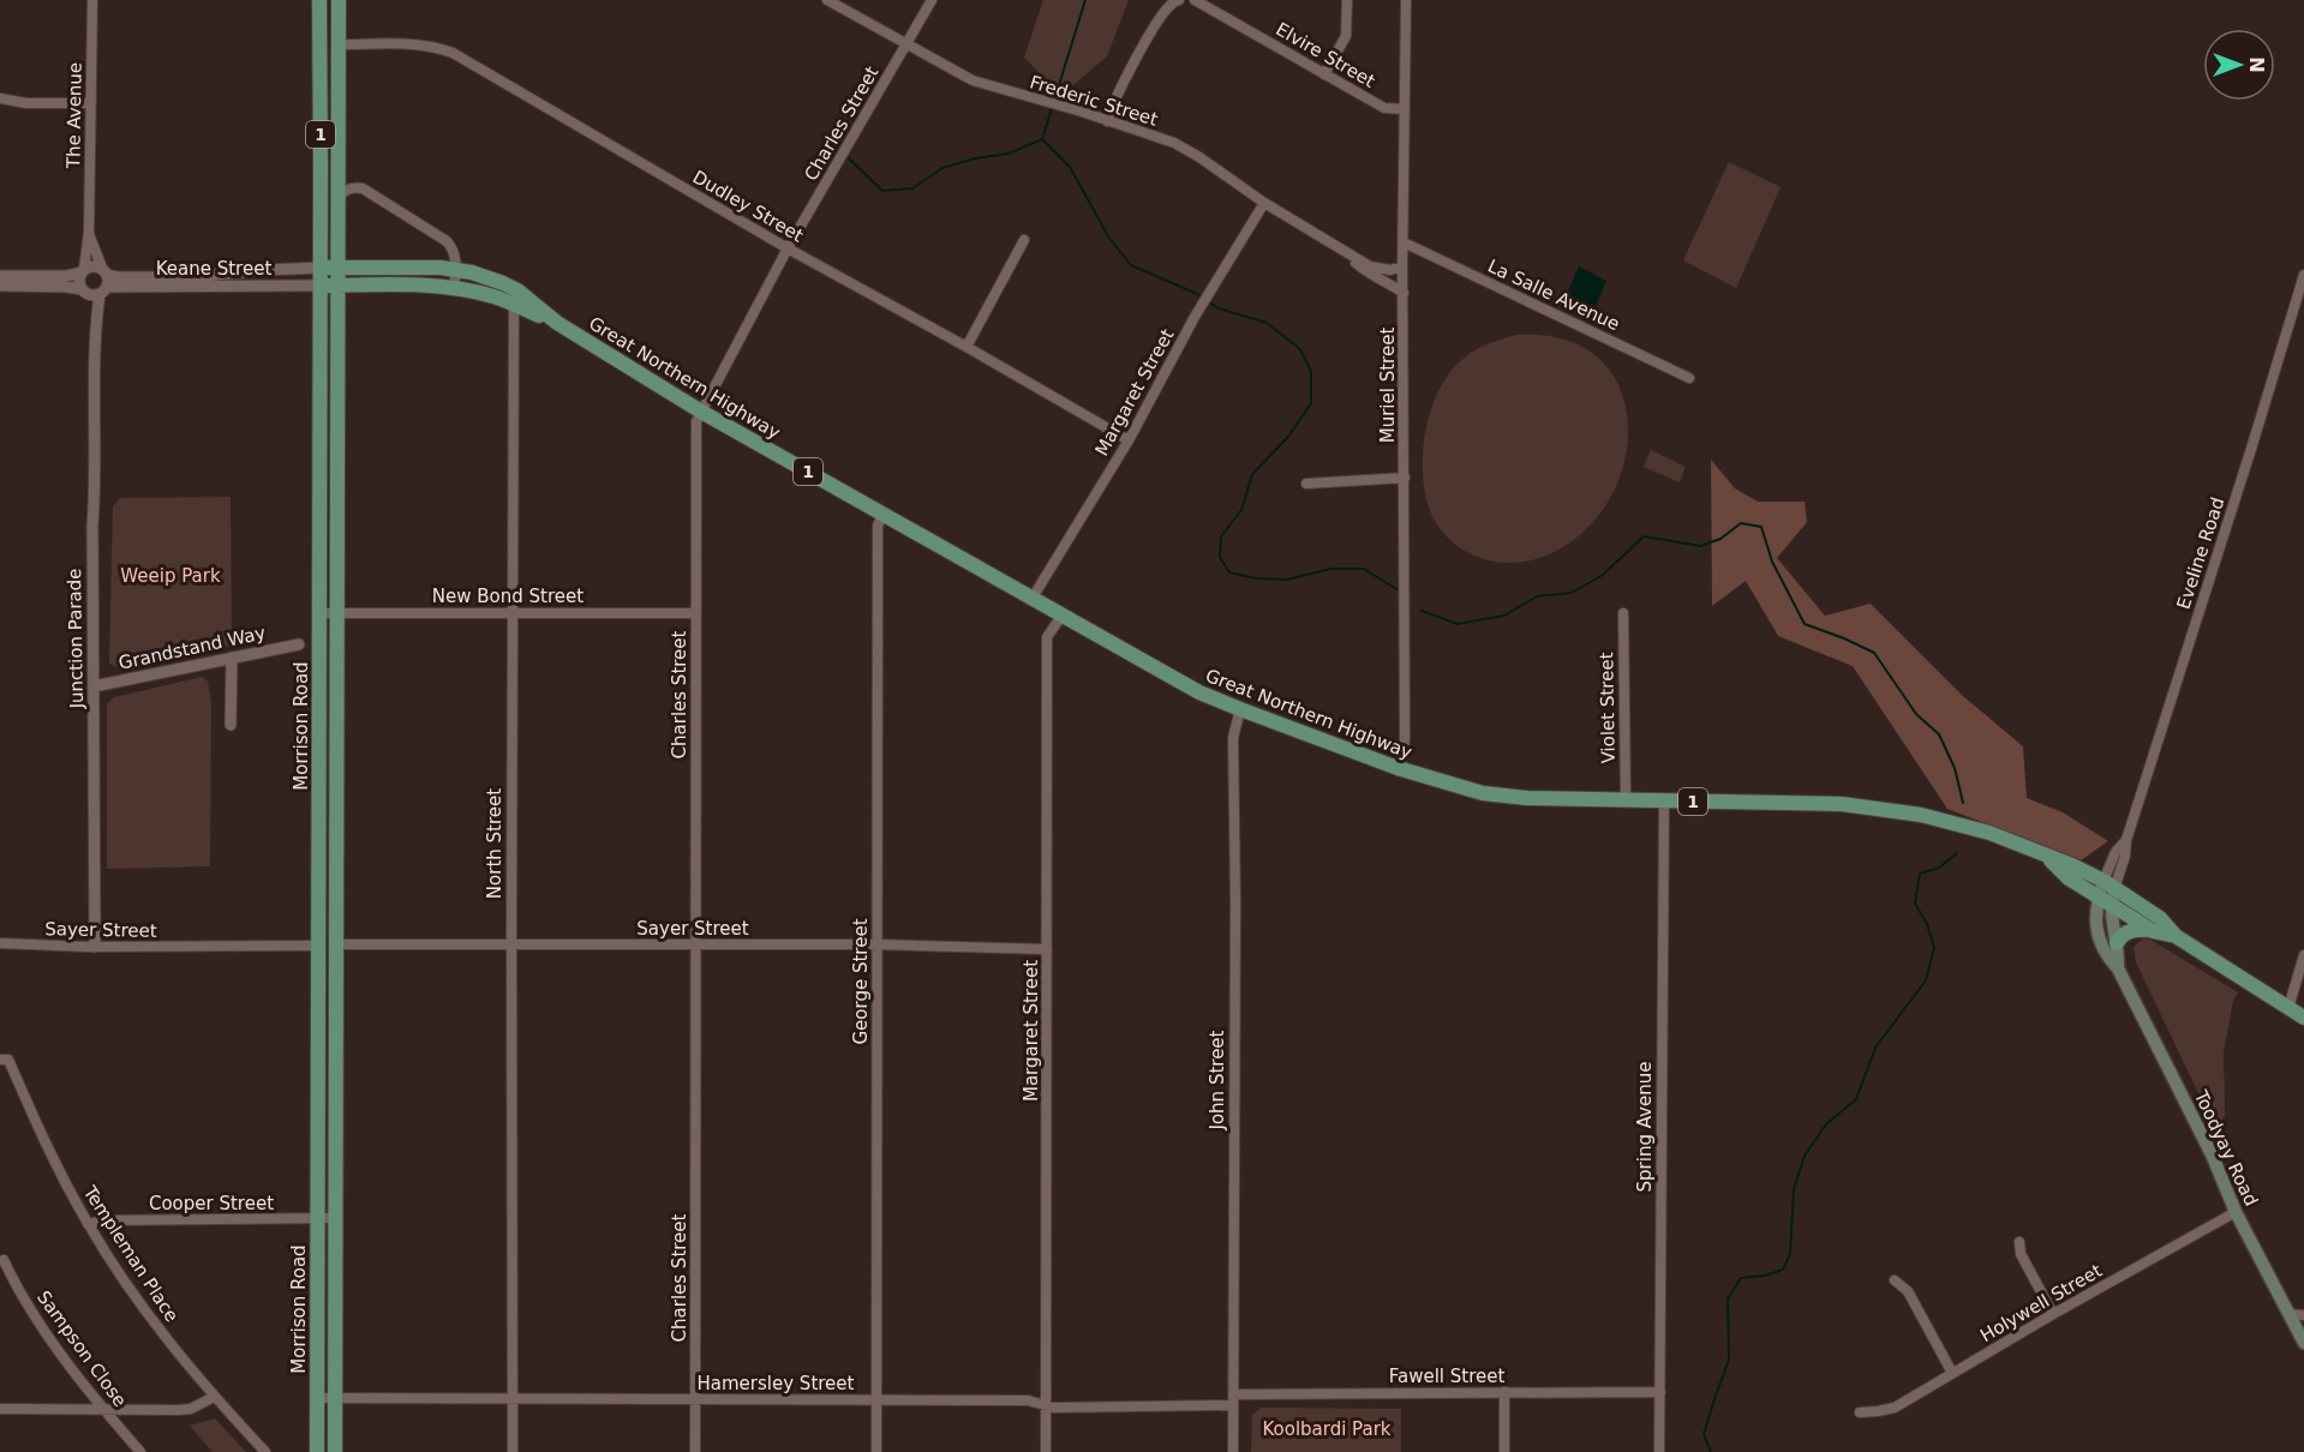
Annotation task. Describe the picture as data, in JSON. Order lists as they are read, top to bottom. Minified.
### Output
{"streets":{"main road":["1","Great Northern Highway","Morrison Road","Toodyay Road"],"street":["Elvire Street","Frederic Street","The Avenue","Charles Street","Dudley Street","Keane Street","La Salle Avenue","Muriel Street","Margaret Street","Eveline Road","New Bond Street","Junction Parade","Grandstand Way","Violet Street","North Street","Sayer Street","George Street","John Street","Spring Avenue","Cooper Street","Templeman Place","Holywell Street","Sampson Close","Fawell Street","Hamersley Street"]},"crossings":[["Elvire Street","Muriel Street"],["Frederic Street","Charles Street"],["Frederic Street","Muriel Street"],["Frederic Street","Margaret Street"],["The Avenue","Keane Street"],["The Avenue","Junction Parade"],["Charles Street","Dudley Street"],["Charles Street","Great Northern Highway"],["Charles Street","New Bond Street"],["Charles Street","Sayer Street"],["Charles Street","Hamersley Street"],["Dudley Street","Margaret Street"],["Dudley Street","Morrison Road"],["Keane Street","Great Northern Highway"],["Keane Street","Junction Parade"],["Keane Street","Morrison Road"],["La Salle Avenue","Muriel Street"],["Great Northern Highway","Muriel Street"],["Great Northern Highway","Margaret Street"],["Great Northern Highway","Eveline Road"],["Great Northern Highway","Violet Street"],["Great Northern Highway","Morrison Road"],["Great Northern Highway","North Street"],["Great Northern Highway","George Street"],["Great Northern Highway","John Street"],["Great Northern Highway","Spring Avenue"],["Great Northern Highway","Toodyay Road"],["Margaret Street","Sayer Street"],["Margaret Street","Hamersley Street"],["Eveline Road","Toodyay Road"],["New Bond Street","Morrison Road"],["New Bond Street","North Street"],["Junction Parade","Grandstand Way"],["Junction Parade","Sayer Street"],["Morrison Road","Sayer Street"],["Morrison Road","Cooper Street"],["Morrison Road","Hamersley Street"],["North Street","Sayer Street"],["North Street","Hamersley Street"],["Sayer Street","George Street"],["George Street","Hamersley Street"],["John Street","Fawell Street"],["John Street","Hamersley Street"],["Spring Avenue","Fawell Street"],["Toodyay Road","Holywell Street"],["Cooper Street","Templeman Place"]],"parks":["Weeip Park","Koolbardi Park"],"north":"right"}
